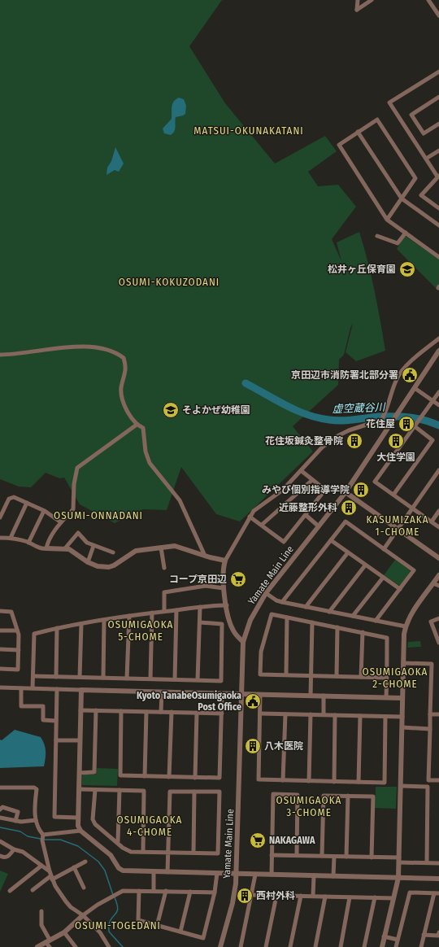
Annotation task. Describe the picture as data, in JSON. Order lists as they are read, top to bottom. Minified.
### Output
{"streets":{"street":["Yamate Main Line"]},"districts":["MATSUI-OKUNAKATANI","OSUMI-KOKUZODANI","OSUMI-ONNADANI","KASUMIZAKA 1-CHOME","OSUMIGAOKA 5-CHOME","OSUMIGAOKA 2-CHOME","OSUMIGAOKA 3-CHOME","OSUMIGAOKA 4-CHOME","OSUMI-TOGEDANI"],"water":["虚空蔵谷川"],"places":{"school or university":["松井ヶ丘保育園","そよかぜ幼稚園"],"public building":["京田辺市消防署北部分署","Kyoto TanabeOsumigaoka Post Office"],"building":["花住屋","花住坂鍼灸整骨院","大住学園","みやび個別指導学院","近藤整形外科","八木医院","西村外科"],"supermarket":["コープ京田辺","NAKAGAWA"]}}
